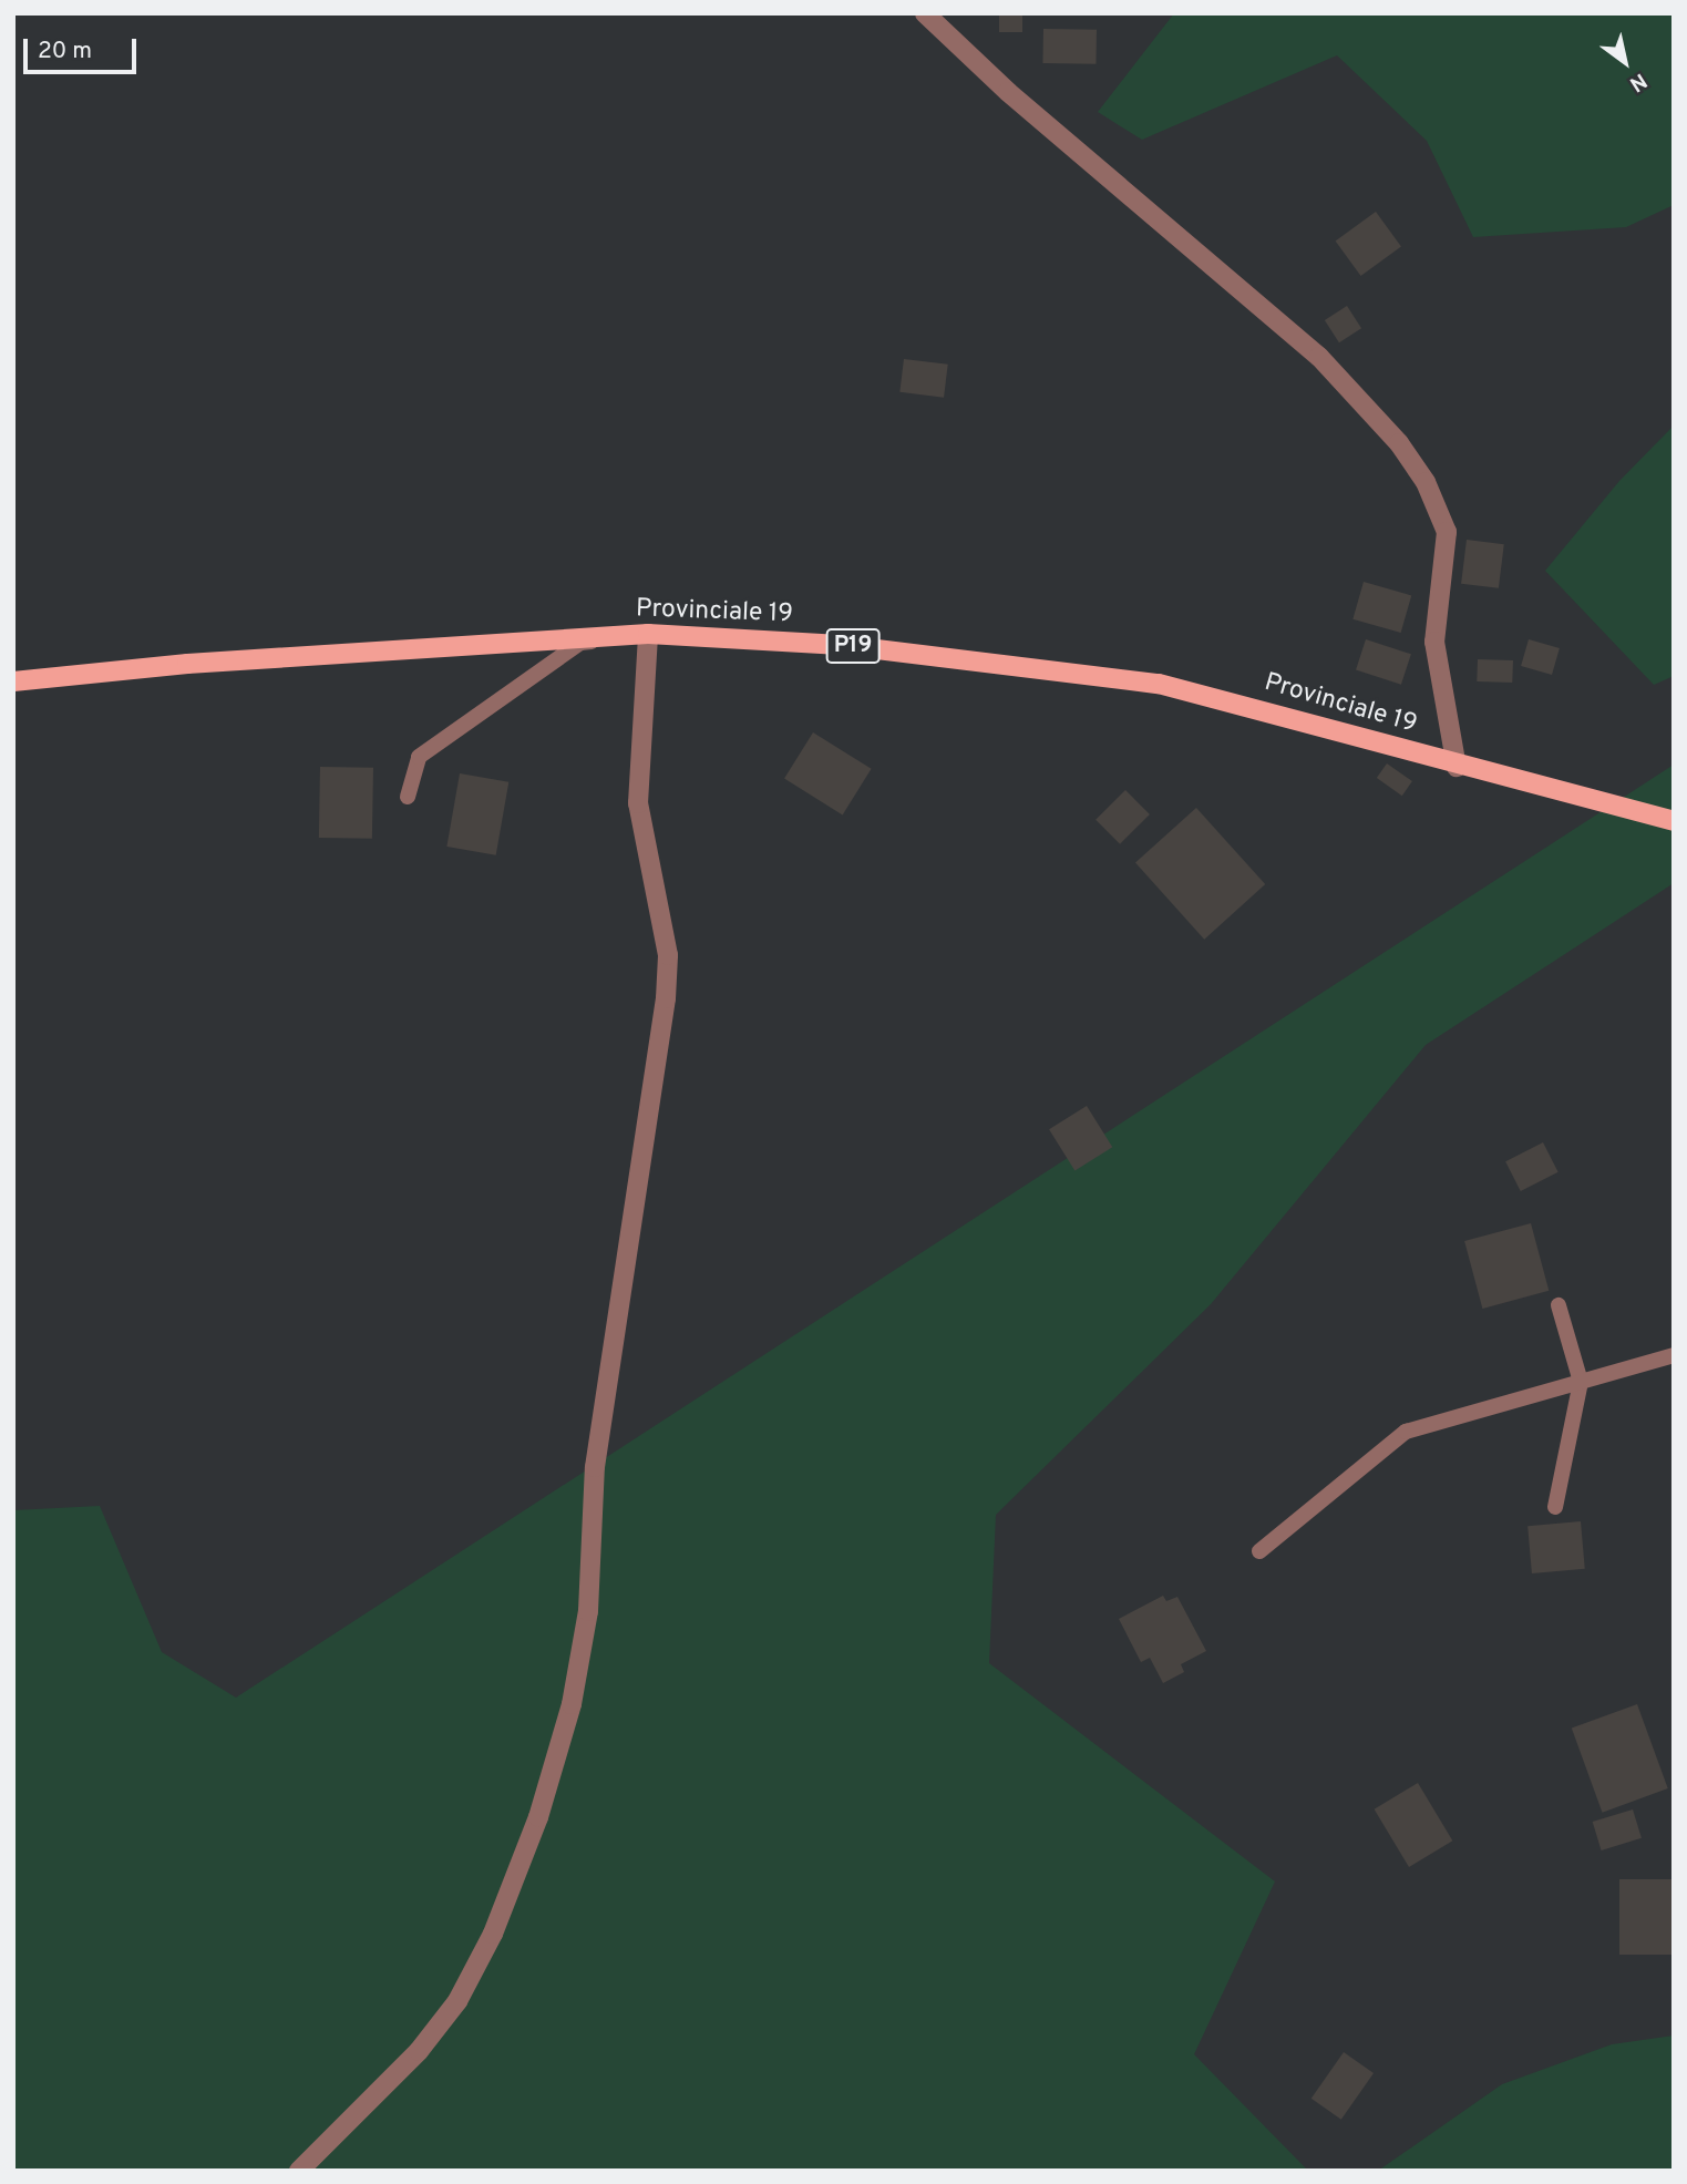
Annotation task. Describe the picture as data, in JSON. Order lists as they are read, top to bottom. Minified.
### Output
{"streets":{"main road":["Provinciale 19","P19"]},"scale_bar":"20 m","north":"bottom right"}
